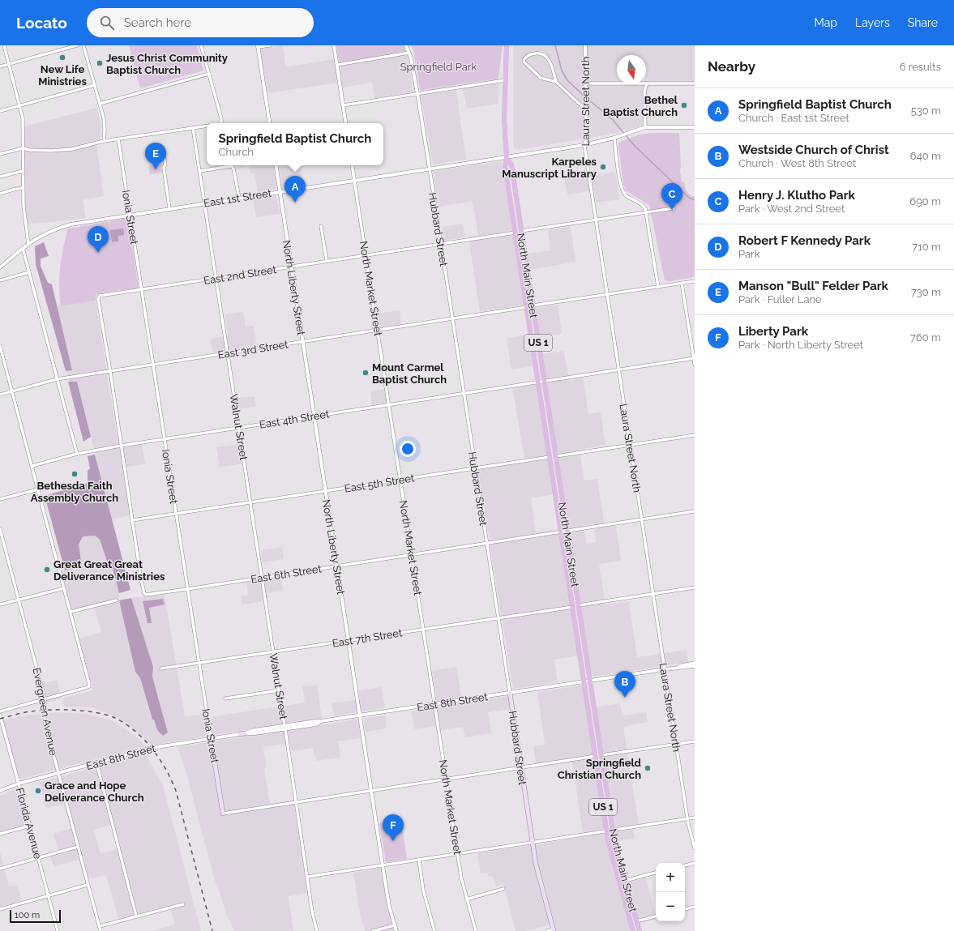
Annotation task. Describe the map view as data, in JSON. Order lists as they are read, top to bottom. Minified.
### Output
{"streets":{"main road":["Ionia Street","Hubbard Street","North Main Street","US 1","East 8th Street"],"street":["Laura Street North","East 1st Street","East 2nd Street","North Liberty Street","North Market Street","East 3rd Street","East 4th Street","Walnut Street","East 5th Street","East 6th Street","East 7th Street","Evergreen Avenue","Florida Avenue"]},"crossings":[["Laura Street North","East 1st Street"],["Laura Street North","East 4th Street"],["Laura Street North","East 6th Street"],["Laura Street North","East 8th Street"],["East 1st Street","Ionia Street"],["East 1st Street","Hubbard Street"],["East 1st Street","North Main Street"],["East 1st Street","North Liberty Street"],["East 1st Street","North Market Street"],["East 1st Street","Walnut Street"],["Ionia Street","East 2nd Street"],["Ionia Street","East 3rd Street"],["Ionia Street","East 4th Street"],["Ionia Street","East 5th Street"],["Ionia Street","East 6th Street"],["Ionia Street","East 7th Street"],["Ionia Street","East 8th Street"],["Hubbard Street","East 2nd Street"],["Hubbard Street","East 3rd Street"],["Hubbard Street","East 4th Street"],["Hubbard Street","East 5th Street"],["Hubbard Street","East 6th Street"],["Hubbard Street","East 7th Street"],["Hubbard Street","East 8th Street"],["East 2nd Street","North Main Street"],["East 2nd Street","North Liberty Street"],["East 2nd Street","North Market Street"],["East 2nd Street","East 3rd Street"],["East 2nd Street","Walnut Street"],["North Main Street","East 3rd Street"],["North Main Street","East 4th Street"],["North Main Street","East 5th Street"],["North Main Street","East 6th Street"],["North Main Street","East 7th Street"],["North Main Street","East 8th Street"],["North Liberty Street","East 3rd Street"],["North Liberty Street","East 4th Street"],["North Liberty Street","East 5th Street"],["North Liberty Street","East 6th Street"],["North Liberty Street","East 7th Street"],["North Liberty Street","East 8th Street"],["North Market Street","East 3rd Street"],["North Market Street","East 4th Street"],["North Market Street","East 5th Street"],["North Market Street","East 6th Street"],["North Market Street","East 7th Street"],["North Market Street","East 8th Street"],["East 3rd Street","Walnut Street"],["East 4th Street","Walnut Street"],["Walnut Street","East 5th Street"],["Walnut Street","East 6th Street"],["Walnut Street","East 7th Street"],["Walnut Street","East 8th Street"],["East 5th Street","East 6th Street"],["East 8th Street","Evergreen Avenue"],["East 8th Street","Florida Avenue"]],"parks":["Springfield Park"],"places":["New Life Ministries","Jesus Christ Community Baptist Church","Bethel Baptist Church","Karpeles Manuscript Library","Mount Carmel Baptist Church","Bethesda Faith Assembly Church","Great Great Great Deliverance Ministries","Springfield Christian Church","Grace and Hope Deliverance Church"],"scale_bar":"100 m","north":"bottom","page":{"header":"Locato","search":"Search here","nav":["Map","Layers","Share"],"heading":["Nearby","6 results"],"list":[{"mark":"A","name":"Springfield Baptist Church","note":"Church · East 1st Street","value":"530 m"},{"mark":"B","name":"Westside Church of Christ","note":"Church · West 8th Street","value":"640 m"},{"mark":"C","name":"Henry J. Klutho Park","note":"Park · West 2nd Street","value":"690 m"},{"mark":"D","name":"Robert F Kennedy Park","note":"Park","value":"710 m"},{"mark":"E","name":"Manson \"Bull\" Felder Park","note":"Park · Fuller Lane","value":"730 m"},{"mark":"F","name":"Liberty Park","note":"Park · North Liberty Street","value":"760 m"}],"popup":["Springfield Baptist Church","Church"],"pins":["E","A","C","D","B","F"],"map_buttons":["+","−"],"scale":"100 m"}}
